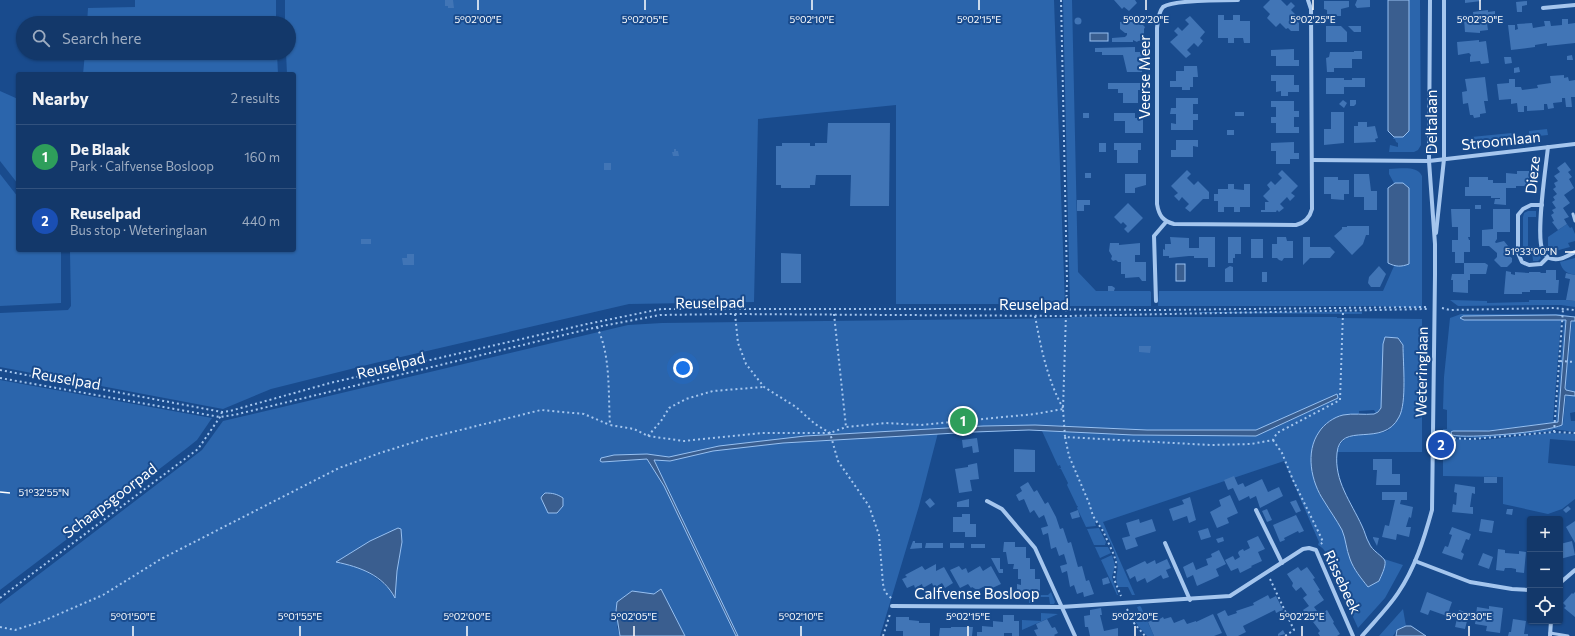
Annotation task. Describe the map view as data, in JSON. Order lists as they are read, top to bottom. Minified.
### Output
{"streets":{"street":["Veerse Meer","Deltalaan","Stroomlaan","Dieze","Weteringlaan","Rissebeek","Calfvense Bosloop"],"path":["Reuselpad","Schaapsgoorpad"]},"crossings":[["Deltalaan","Stroomlaan"],["Deltalaan","Weteringlaan"],["Stroomlaan","Dieze"],["Stroomlaan","Weteringlaan"],["Reuselpad","Weteringlaan"],["Reuselpad","Schaapsgoorpad"],["Rissebeek","Calfvense Bosloop"]],"page":{"search":"Search here","heading":["Nearby","2 results"],"list":[{"mark":"1","name":"De Blaak","note":"Park · Calfvense Bosloop","value":"160 m"},{"mark":"2","name":"Reuselpad","note":"Bus stop · Weteringlaan","value":"440 m"}],"pins":["1","2"],"map_buttons":["+","−"]},"coordinates":["5°02'00\"E","5°02'05\"E","5°02'10\"E","5°02'15\"E","5°02'20\"E","5°02'25\"E","5°02'30\"E","51°33'00\"N","51°32'55\"N","5°01'50\"E","5°01'55\"E"]}
